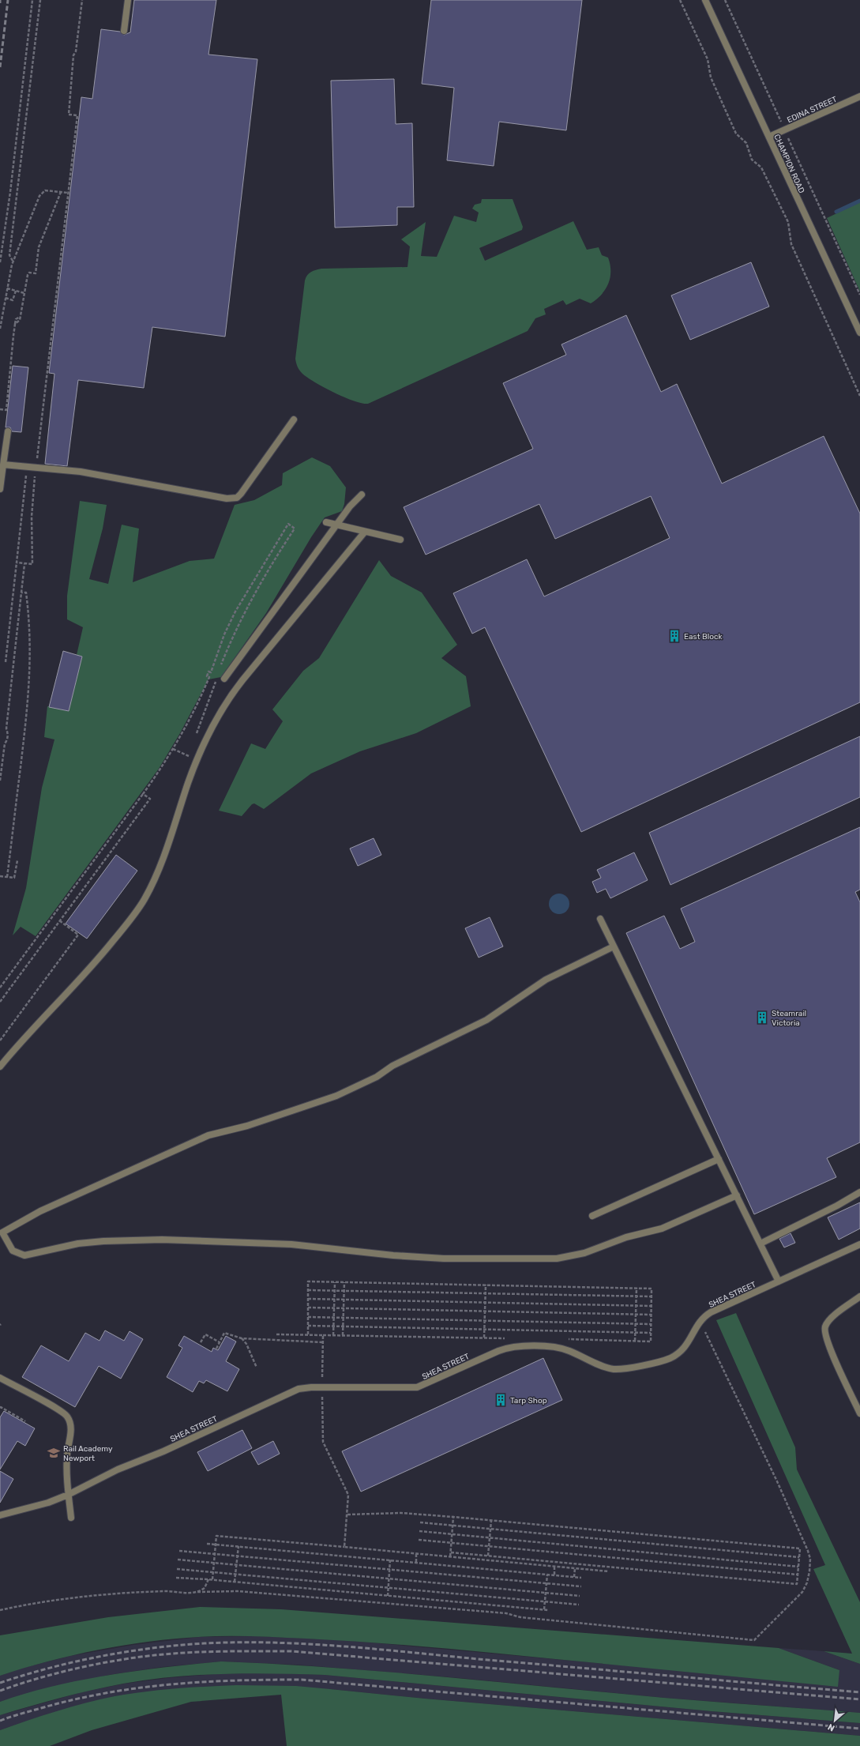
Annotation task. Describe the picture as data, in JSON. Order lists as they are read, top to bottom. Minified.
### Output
{"streets":{"street":["EDINA STREET","CHAMPION ROAD","SHEA STREET"]},"crossings":[["EDINA STREET","CHAMPION ROAD"]],"places":{"building":["East Block","Steamrail Victoria","Tarp Shop"],"school or university":["Rail Academy Newport"]},"north":"bottom left"}
